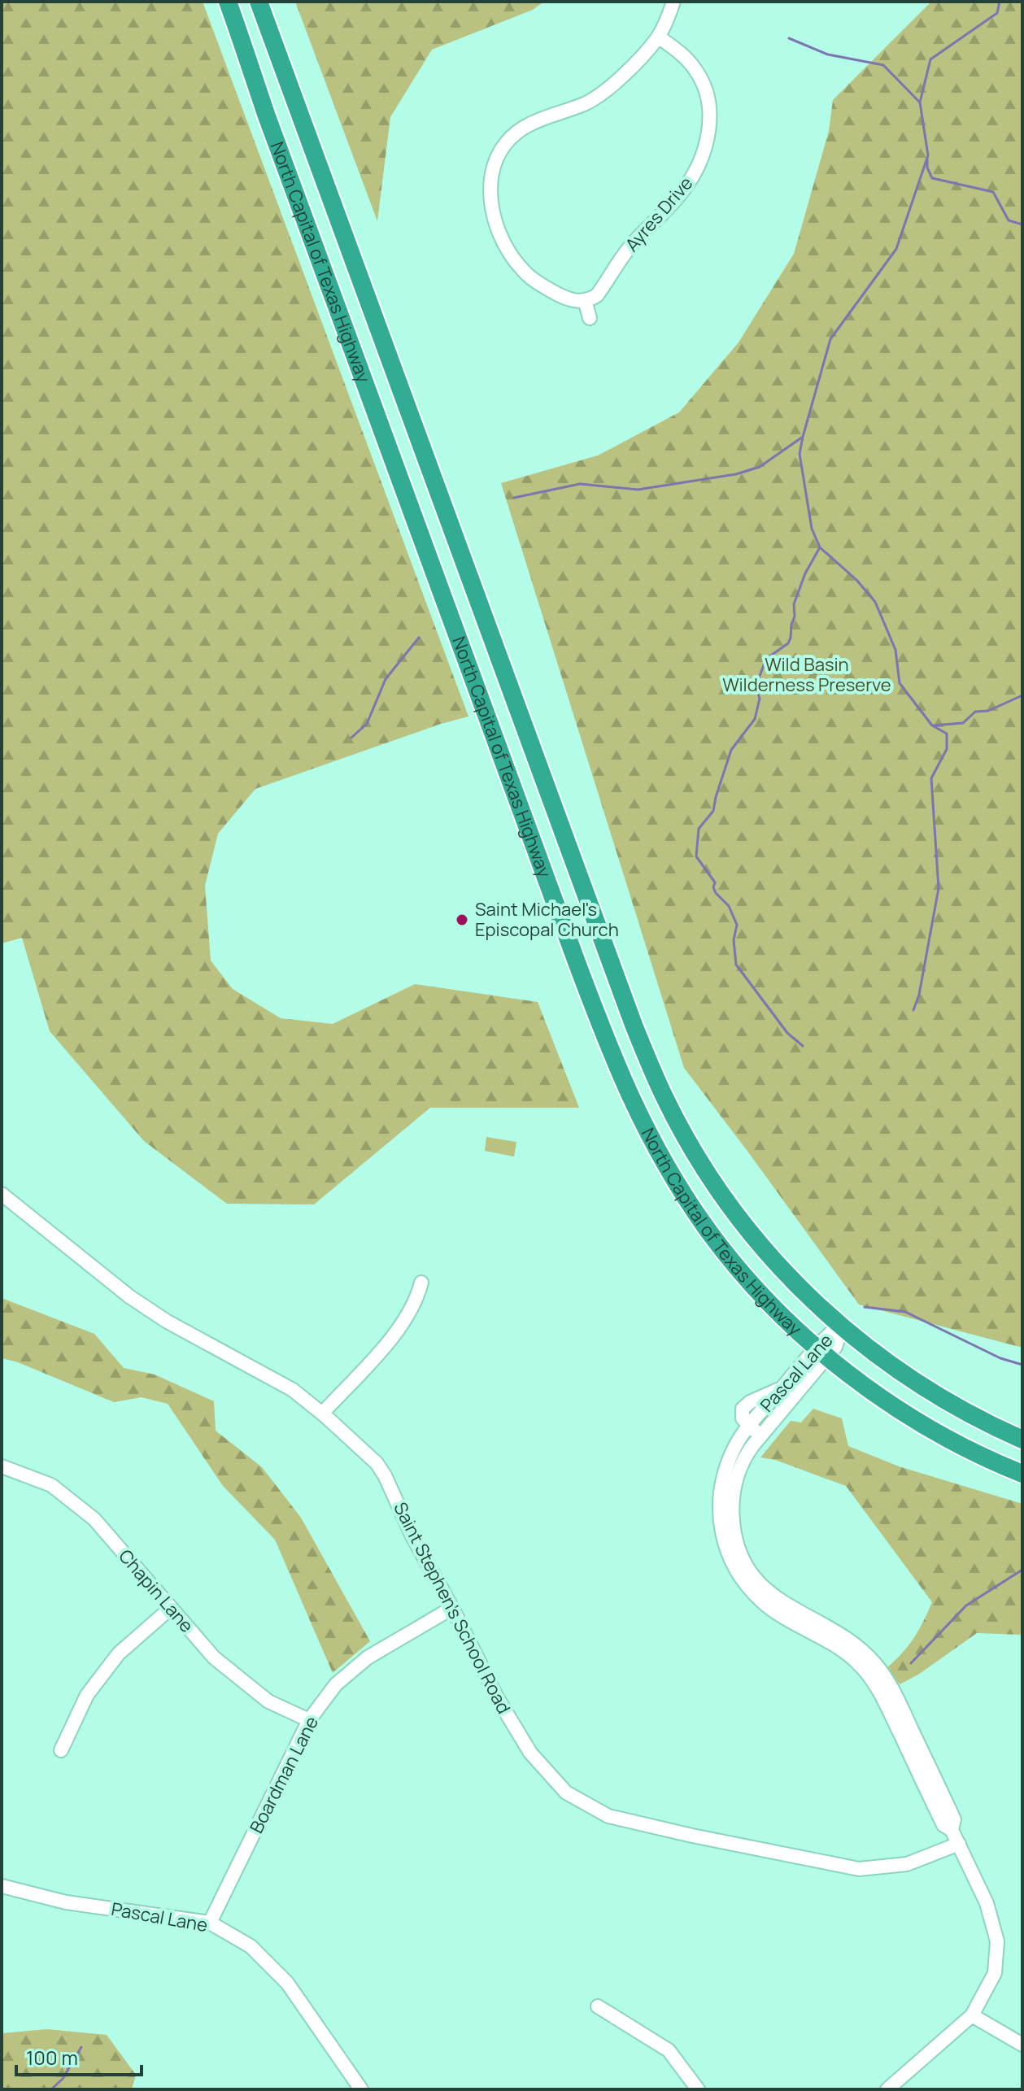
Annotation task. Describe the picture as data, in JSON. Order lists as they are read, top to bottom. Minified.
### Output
{"streets":{"highway":["North Capital of Texas Highway"],"street":["Ayres Drive","Pascal Lane","Chapin Lane","Saint Stephen's School Road","Boardman Lane"]},"crossings":[["North Capital of Texas Highway","Pascal Lane"],["Pascal Lane","Saint Stephen's School Road"],["Pascal Lane","Boardman Lane"],["Chapin Lane","Boardman Lane"],["Saint Stephen's School Road","Boardman Lane"]],"parks":["Wild Basin Wilderness Preserve"],"places":["Saint Michael's Episcopal Church"],"scale_bar":"100 m"}
